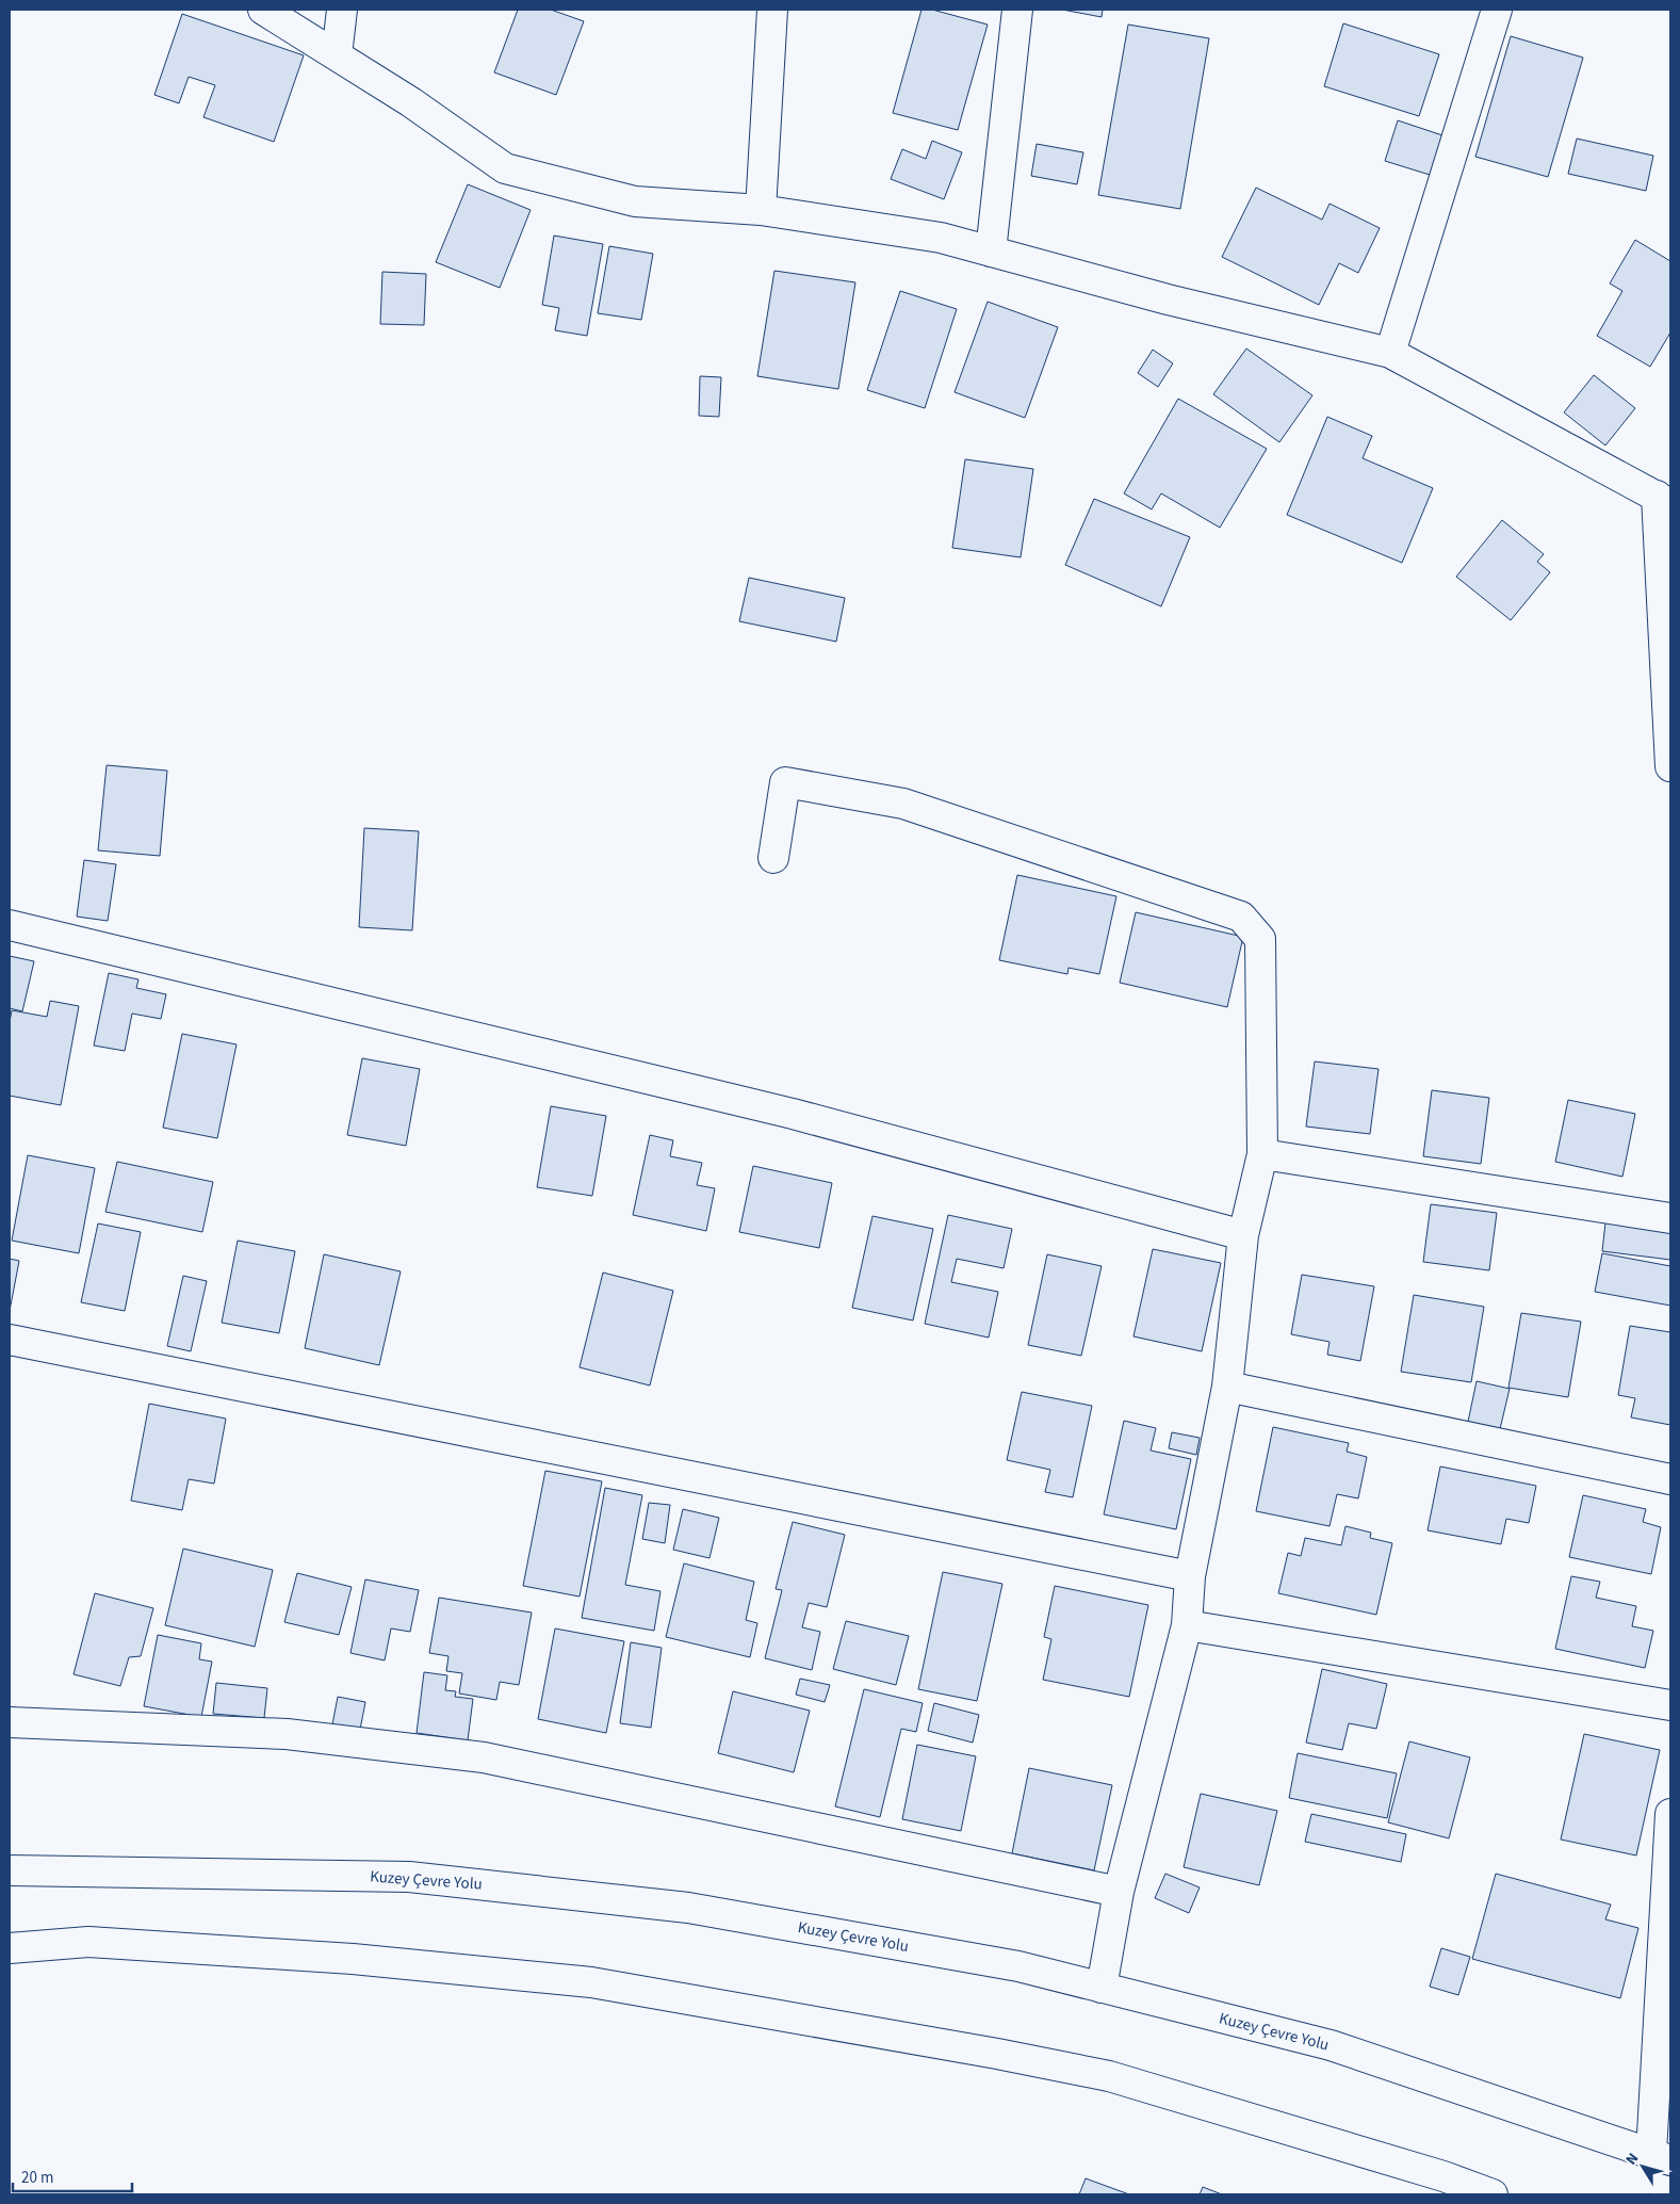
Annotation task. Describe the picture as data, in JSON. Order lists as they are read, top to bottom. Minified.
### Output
{"streets":{"main road":["Kuzey Çevre Yolu"]},"scale_bar":"20 m","north":"top left"}
